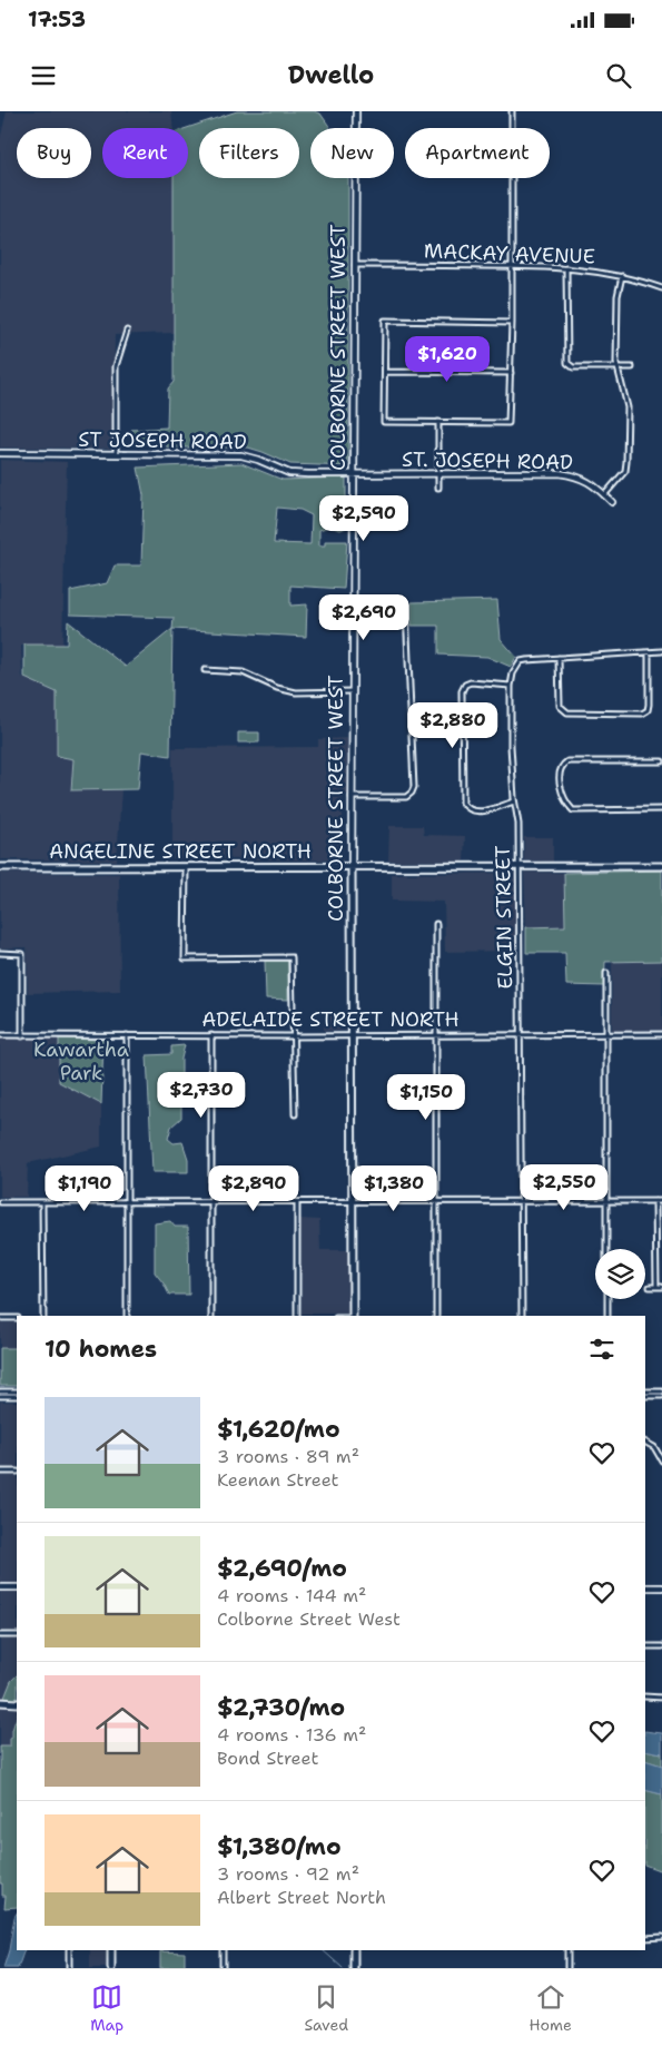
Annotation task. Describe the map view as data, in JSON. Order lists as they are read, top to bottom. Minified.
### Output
{"streets":{"main road":["COLBORNE STREET WEST","ANGELINE STREET NORTH"],"street":["MACKAY AVENUE","ST JOSEPH ROAD","ST. JOSEPH ROAD","ELGIN STREET","ADELAIDE STREET NORTH"]},"crossings":[["MACKAY AVENUE","COLBORNE STREET WEST"],["COLBORNE STREET WEST","ST JOSEPH ROAD"],["COLBORNE STREET WEST","ST. JOSEPH ROAD"],["COLBORNE STREET WEST","ANGELINE STREET NORTH"],["COLBORNE STREET WEST","ADELAIDE STREET NORTH"],["ST JOSEPH ROAD","ST. JOSEPH ROAD"],["ANGELINE STREET NORTH","ELGIN STREET"],["ELGIN STREET","ADELAIDE STREET NORTH"]],"parks":["Kawartha Park"],"page":{"status":"17:53","header":"Dwello","chip":["Buy","Rent","Filters","New","Apartment"],"price":["$1,620","$2,590","$2,690","$2,880","$2,730","$1,150","$2,550","$1,190","$2,890","$1,380"],"heading":"10 homes","list":[{"name":"$1,620/mo","note":"3 rooms · 89 m² · Keenan Street"},{"name":"$2,690/mo","note":"4 rooms · 144 m² · Colborne Street West"},{"name":"$2,730/mo","note":"4 rooms · 136 m² · Bond Street"},{"name":"$1,380/mo","note":"3 rooms · 92 m² · Albert Street North"}],"tabs":["Map","Saved","Home"]}}
